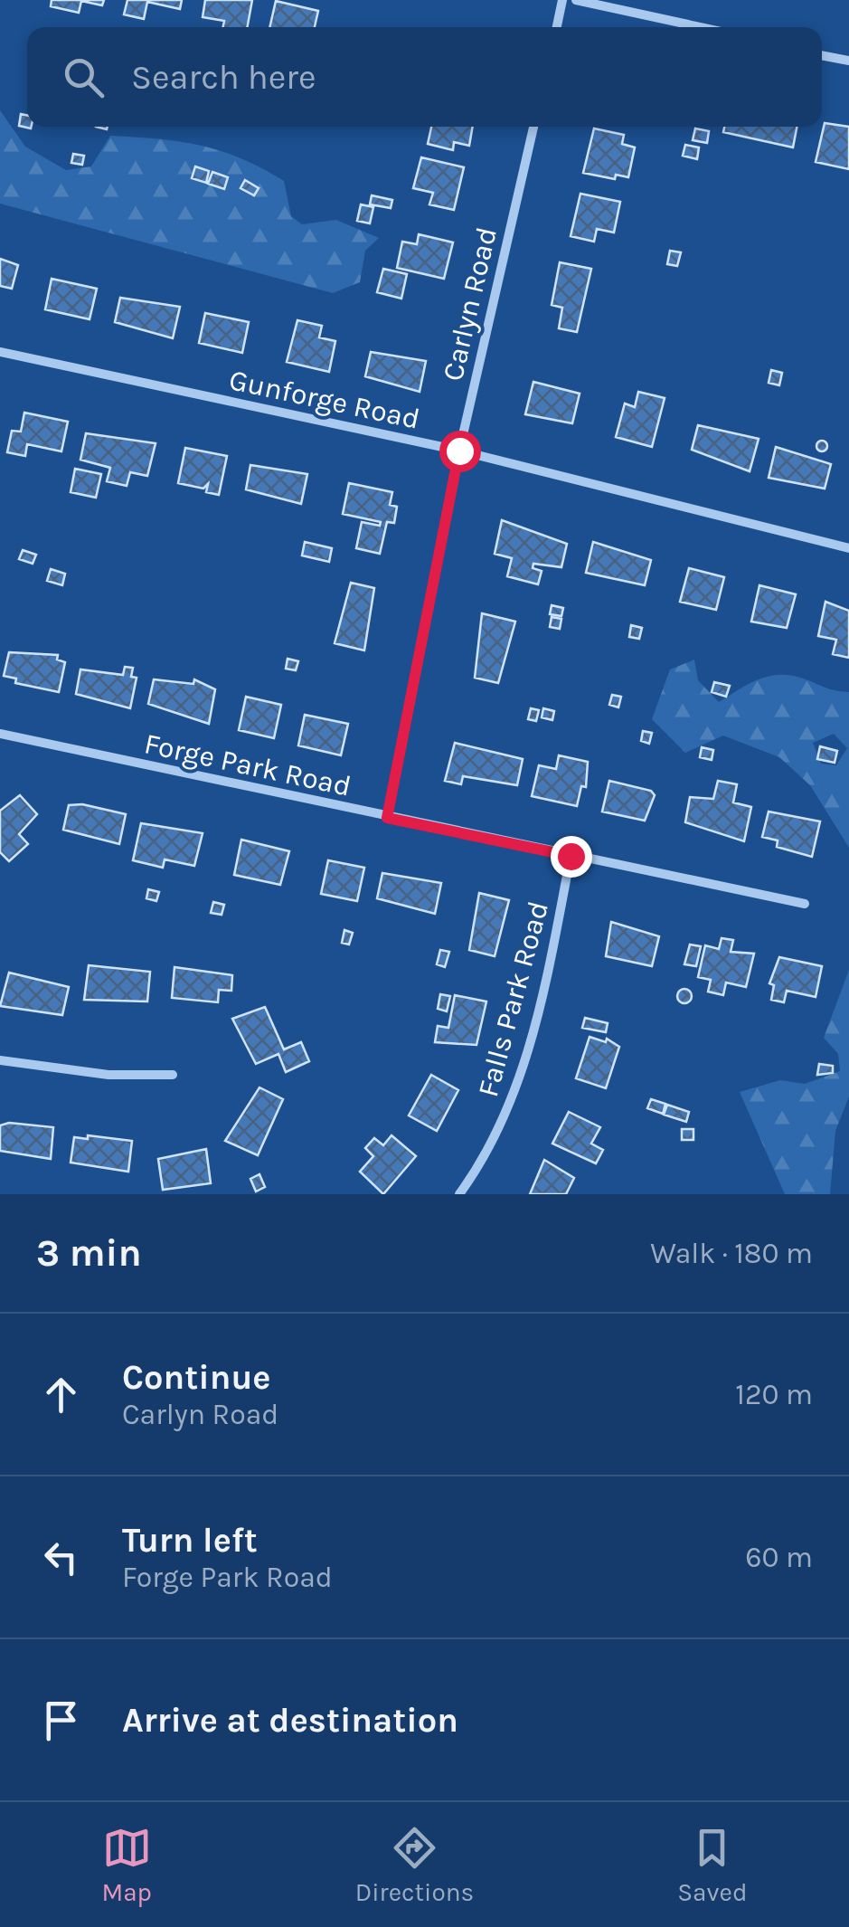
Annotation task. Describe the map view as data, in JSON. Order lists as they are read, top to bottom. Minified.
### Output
{"streets":{"street":["Carlyn Road","Gunforge Road","Forge Park Road","Falls Park Road"]},"crossings":[["Carlyn Road","Gunforge Road"],["Carlyn Road","Forge Park Road"],["Forge Park Road","Falls Park Road"]],"page":{"search":"Search here","heading":["3 min","Walk · 180 m"],"list":[["Continue","Carlyn Road","120 m"],["Turn left","Forge Park Road","60 m"],"Arrive at destination"],"nav":["Map","Directions","Saved"]}}
